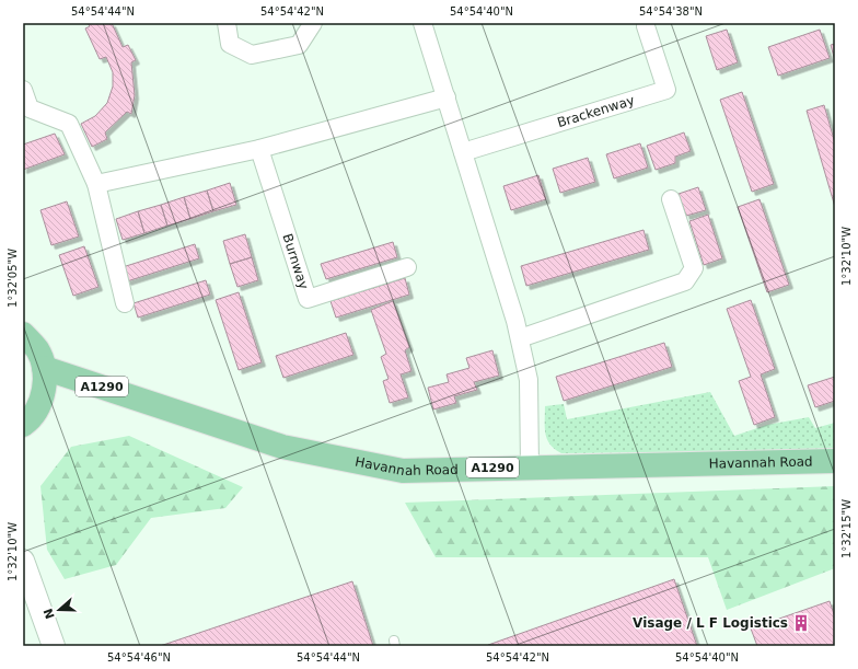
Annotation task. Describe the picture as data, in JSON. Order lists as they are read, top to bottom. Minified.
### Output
{"streets":{"main road":["A1290","Havannah Road"],"street":["Brackenway","Burnway"]},"places":{"building":["Visage / L F Logistics"]},"north":"left","coordinates":["54°54'44\"N","54°54'42\"N","54°54'40\"N","54°54'38\"N","1°32'10\"W","1°32'05\"W","1°32'15\"W","54°54'46\"N"]}
